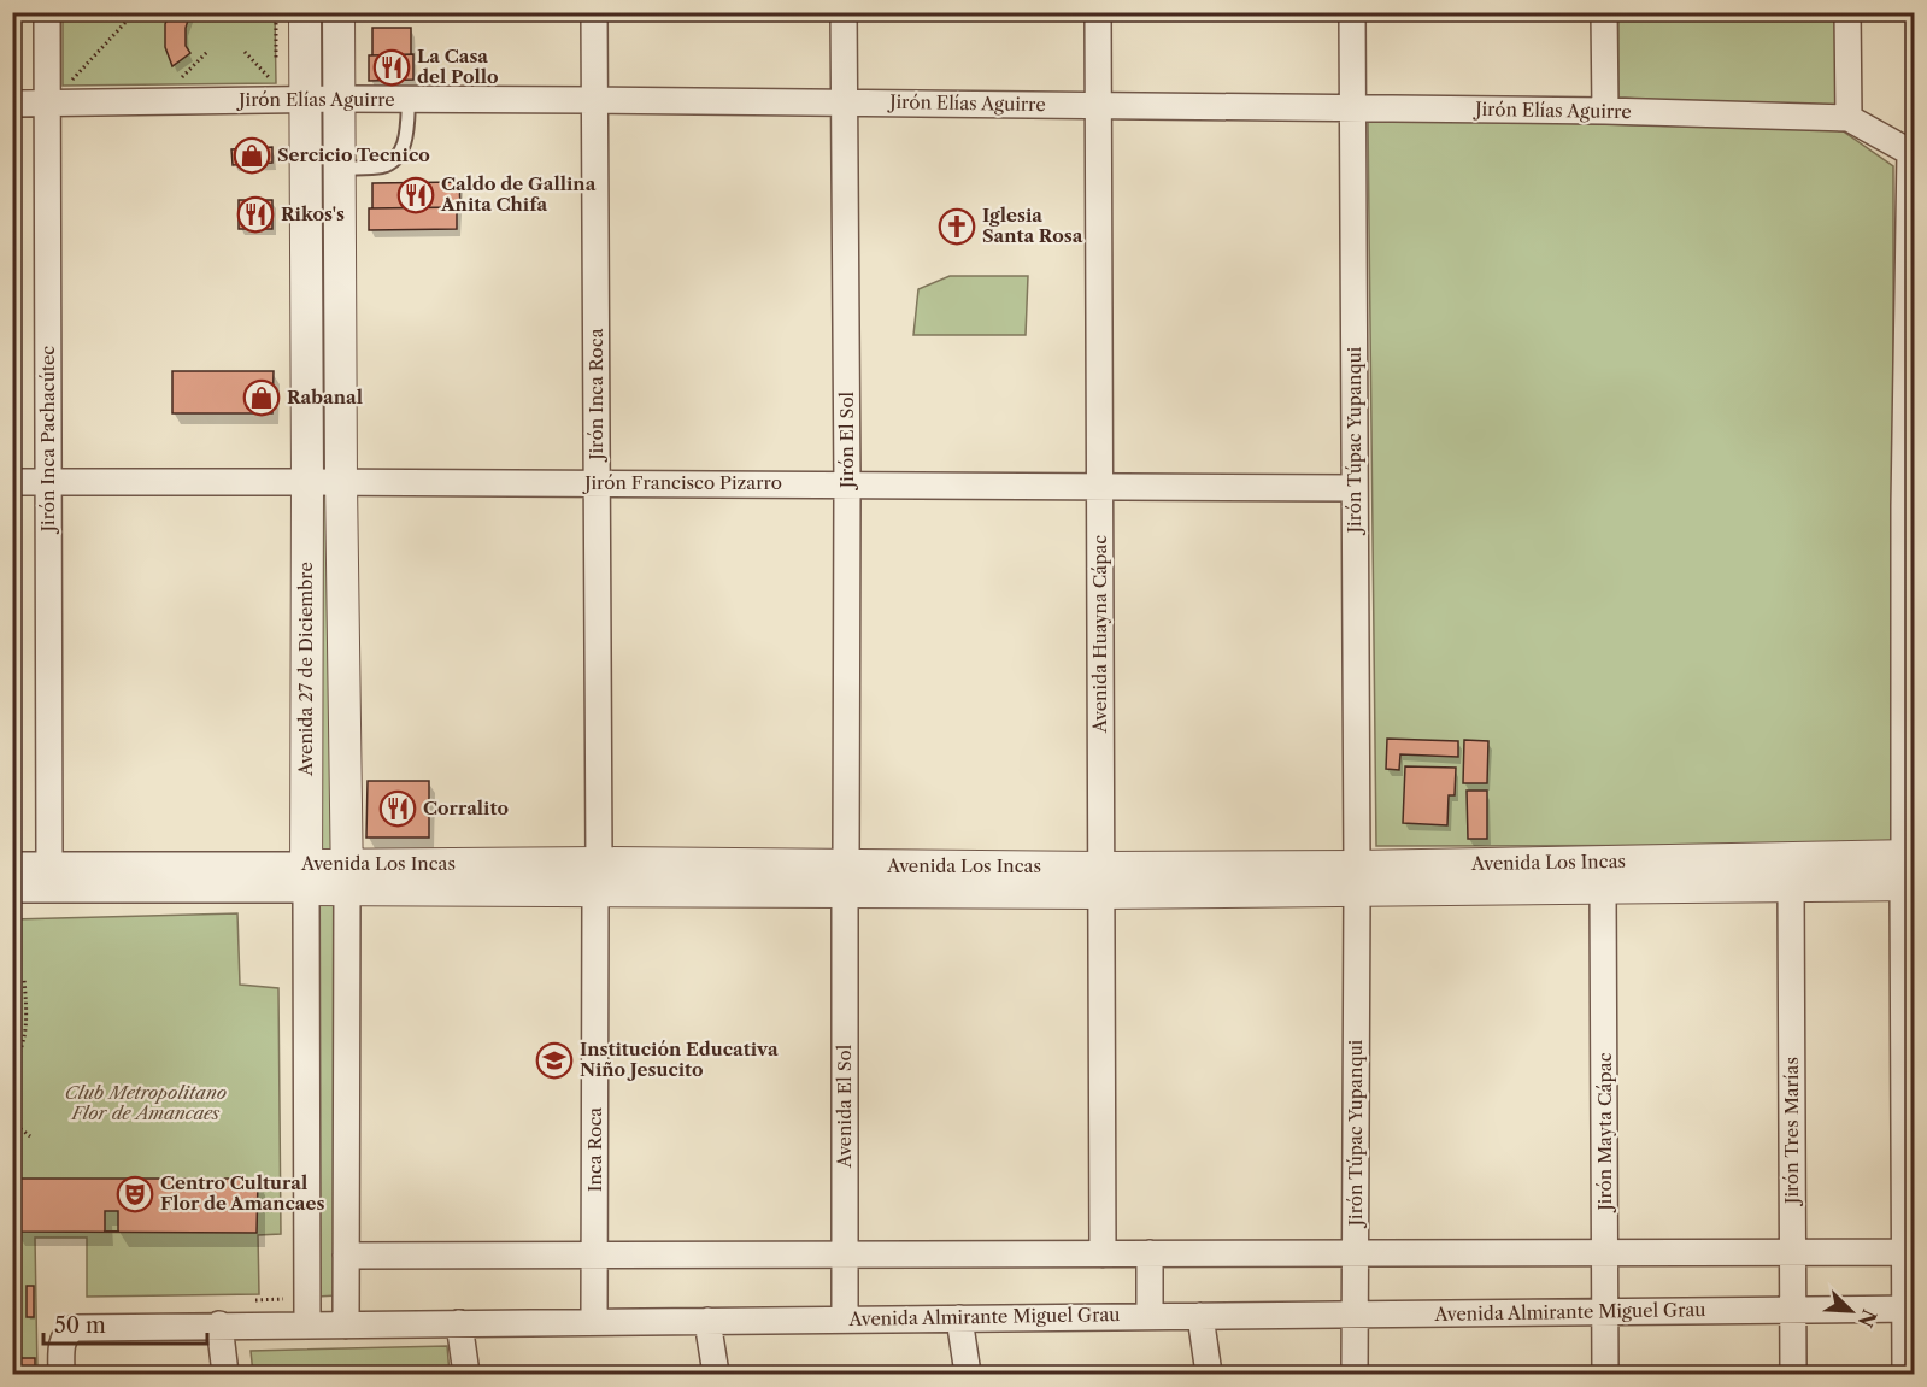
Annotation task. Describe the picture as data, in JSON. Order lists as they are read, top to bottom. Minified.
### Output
{"streets":{"street":["Jirón Elías Aguirre","Jirón Inca Roca","Jirón Inca Pachacútec","Jirón El Sol","Jirón Túpac Yupanqui","Jirón Francisco Pizarro","Avenida Huayna Cápac","Avenida 27 de Diciembre","Avenida Los Incas","Avenida El Sol","Jirón Tres Marías","Jirón Mayta Cápac","Inca Roca","Avenida Almirante Miguel Grau"]},"crossings":[["Jirón Elías Aguirre","Jirón Inca Roca"],["Jirón Elías Aguirre","Jirón Inca Pachacútec"],["Jirón Elías Aguirre","Jirón El Sol"],["Jirón Elías Aguirre","Jirón Túpac Yupanqui"],["Jirón Elías Aguirre","Avenida Huayna Cápac"],["Jirón Elías Aguirre","Avenida 27 de Diciembre"],["Jirón Inca Roca","Jirón Francisco Pizarro"],["Jirón Inca Roca","Avenida Los Incas"],["Jirón Inca Roca","Inca Roca"],["Jirón Inca Pachacútec","Jirón Francisco Pizarro"],["Jirón Inca Pachacútec","Avenida Los Incas"],["Jirón El Sol","Jirón Francisco Pizarro"],["Jirón El Sol","Avenida Los Incas"],["Jirón El Sol","Avenida El Sol"],["Jirón Túpac Yupanqui","Jirón Francisco Pizarro"],["Jirón Túpac Yupanqui","Avenida Los Incas"],["Jirón Túpac Yupanqui","Avenida Almirante Miguel Grau"],["Jirón Francisco Pizarro","Avenida Huayna Cápac"],["Jirón Francisco Pizarro","Avenida 27 de Diciembre"],["Avenida Huayna Cápac","Avenida Los Incas"],["Avenida 27 de Diciembre","Avenida Los Incas"],["Avenida 27 de Diciembre","Avenida Almirante Miguel Grau"],["Avenida Los Incas","Avenida El Sol"],["Avenida Los Incas","Jirón Tres Marías"],["Avenida Los Incas","Jirón Mayta Cápac"],["Avenida Los Incas","Inca Roca"],["Avenida El Sol","Avenida Almirante Miguel Grau"],["Jirón Tres Marías","Avenida Almirante Miguel Grau"],["Jirón Mayta Cápac","Avenida Almirante Miguel Grau"],["Inca Roca","Avenida Almirante Miguel Grau"]],"parks":["Club Metropolitano Flor de Amancaes"],"places":{"restaurant":["La Casa del Pollo","Caldo de Gallina Anita Chifa","Rikos's","Corralito"],"shop":["Sercicio Tecnico","Rabanal"],"church":["Iglesia Santa Rosa"],"school or university":["Institución Educativa Niño Jesucito"],"theatre":["Centro Cultural Flor de Amancaes"]},"scale_bar":"50 m","north":"bottom right"}
